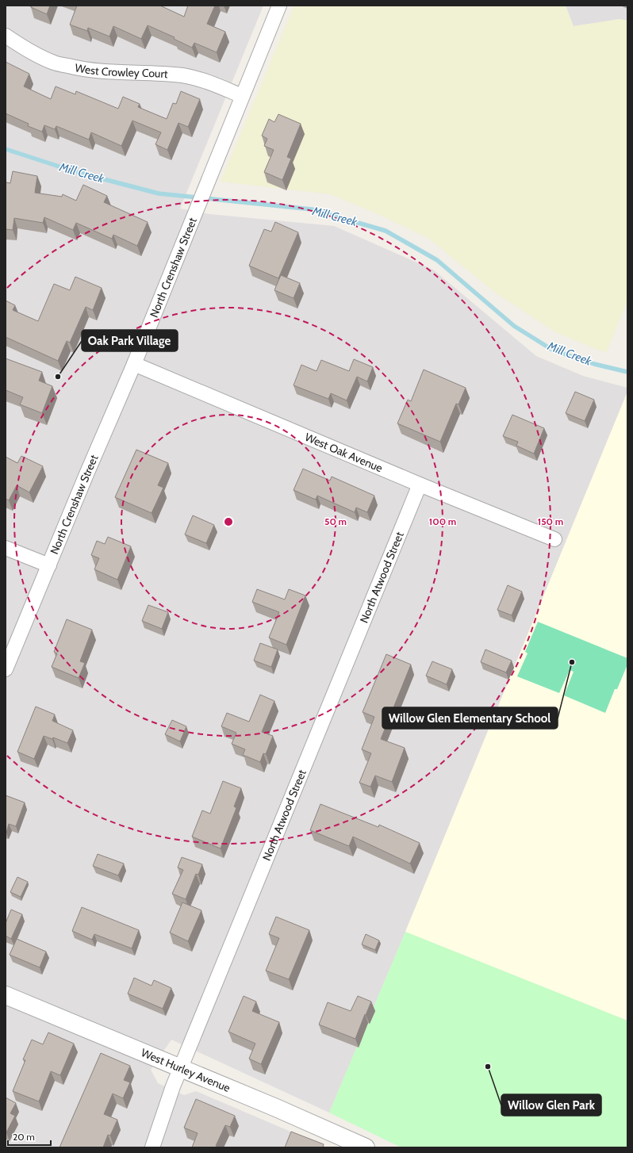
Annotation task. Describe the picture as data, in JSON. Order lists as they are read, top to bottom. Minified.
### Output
{"streets":{"street":["West Crowley Court","North Crenshaw Street","West Oak Avenue","North Atwood Street","West Hurley Avenue"]},"crossings":[["West Crowley Court","North Crenshaw Street"],["North Crenshaw Street","West Oak Avenue"],["West Oak Avenue","North Atwood Street"],["North Atwood Street","West Hurley Avenue"]],"water":["Mill Creek"],"places":["Oak Park Village","Willow Glen Elementary School","Willow Glen Park"],"scale_bar":"20 m","rings":["50 m","100 m","150 m"]}
